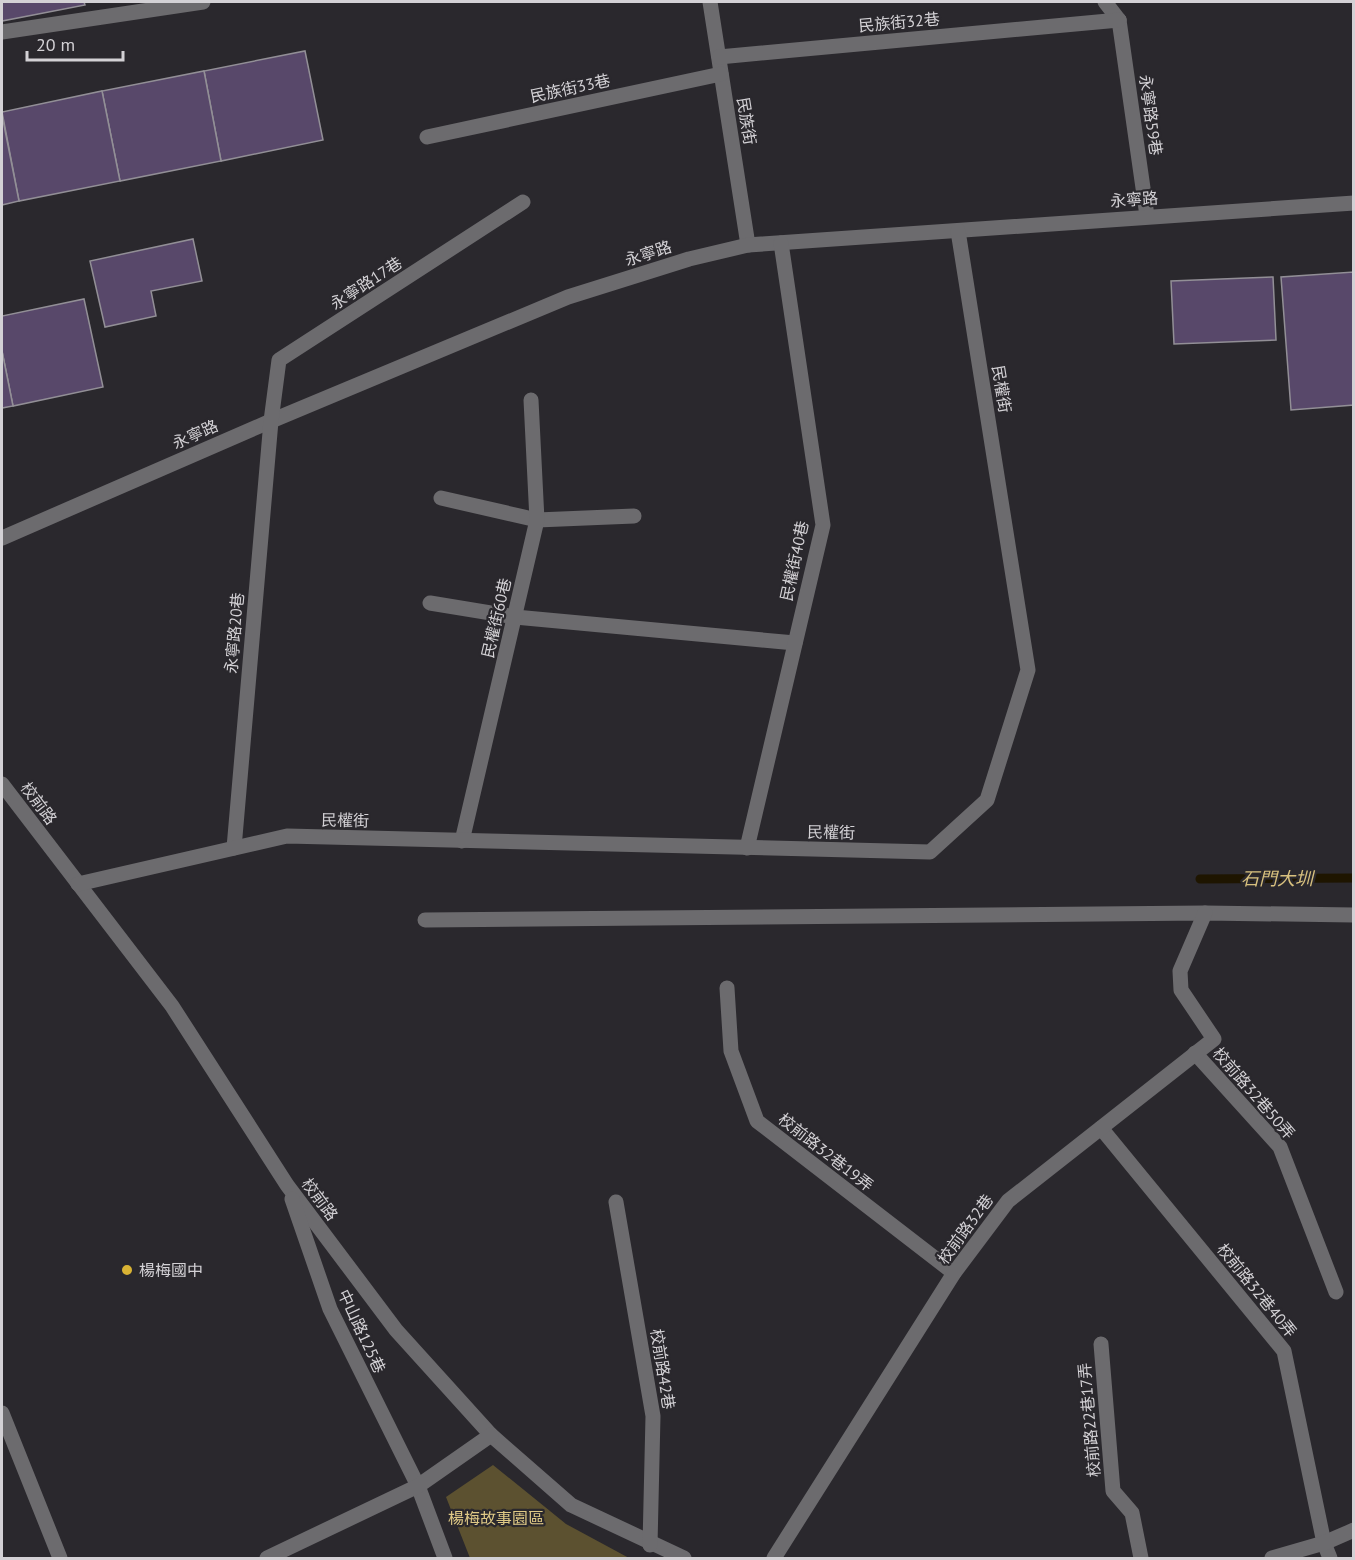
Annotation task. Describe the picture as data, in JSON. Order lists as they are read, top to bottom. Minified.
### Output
{"streets":{"street":["民族街32巷","民族街33巷","永寧路59巷","民族街","永寧路","永寧路17巷","民權街","民權街40巷","民權街60巷","永寧路20巷","校前路","校前路32巷50弄","校前路32巷19弄","校前路32巷","校前路32巷40弄","中山路125巷","校前路42巷","校前路22巷17弄"]},"crossings":[["民族街32巷","永寧路59巷"],["民族街32巷","民族街"],["民族街33巷","民族街"],["永寧路59巷","永寧路"],["民族街","永寧路"],["永寧路","永寧路17巷"],["永寧路","民權街"],["永寧路","民權街40巷"],["永寧路","永寧路20巷"],["永寧路17巷","永寧路20巷"],["民權街","民權街40巷"],["民權街","民權街60巷"],["民權街","永寧路20巷"],["民權街","校前路"],["校前路","中山路125巷"],["校前路","校前路42巷"],["校前路32巷50弄","校前路32巷"],["校前路32巷19弄","校前路32巷"],["校前路32巷","校前路32巷40弄"]],"water":["石門大圳"],"parks":["楊梅故事園區"],"places":["楊梅國中"],"scale_bar":"20 m"}
